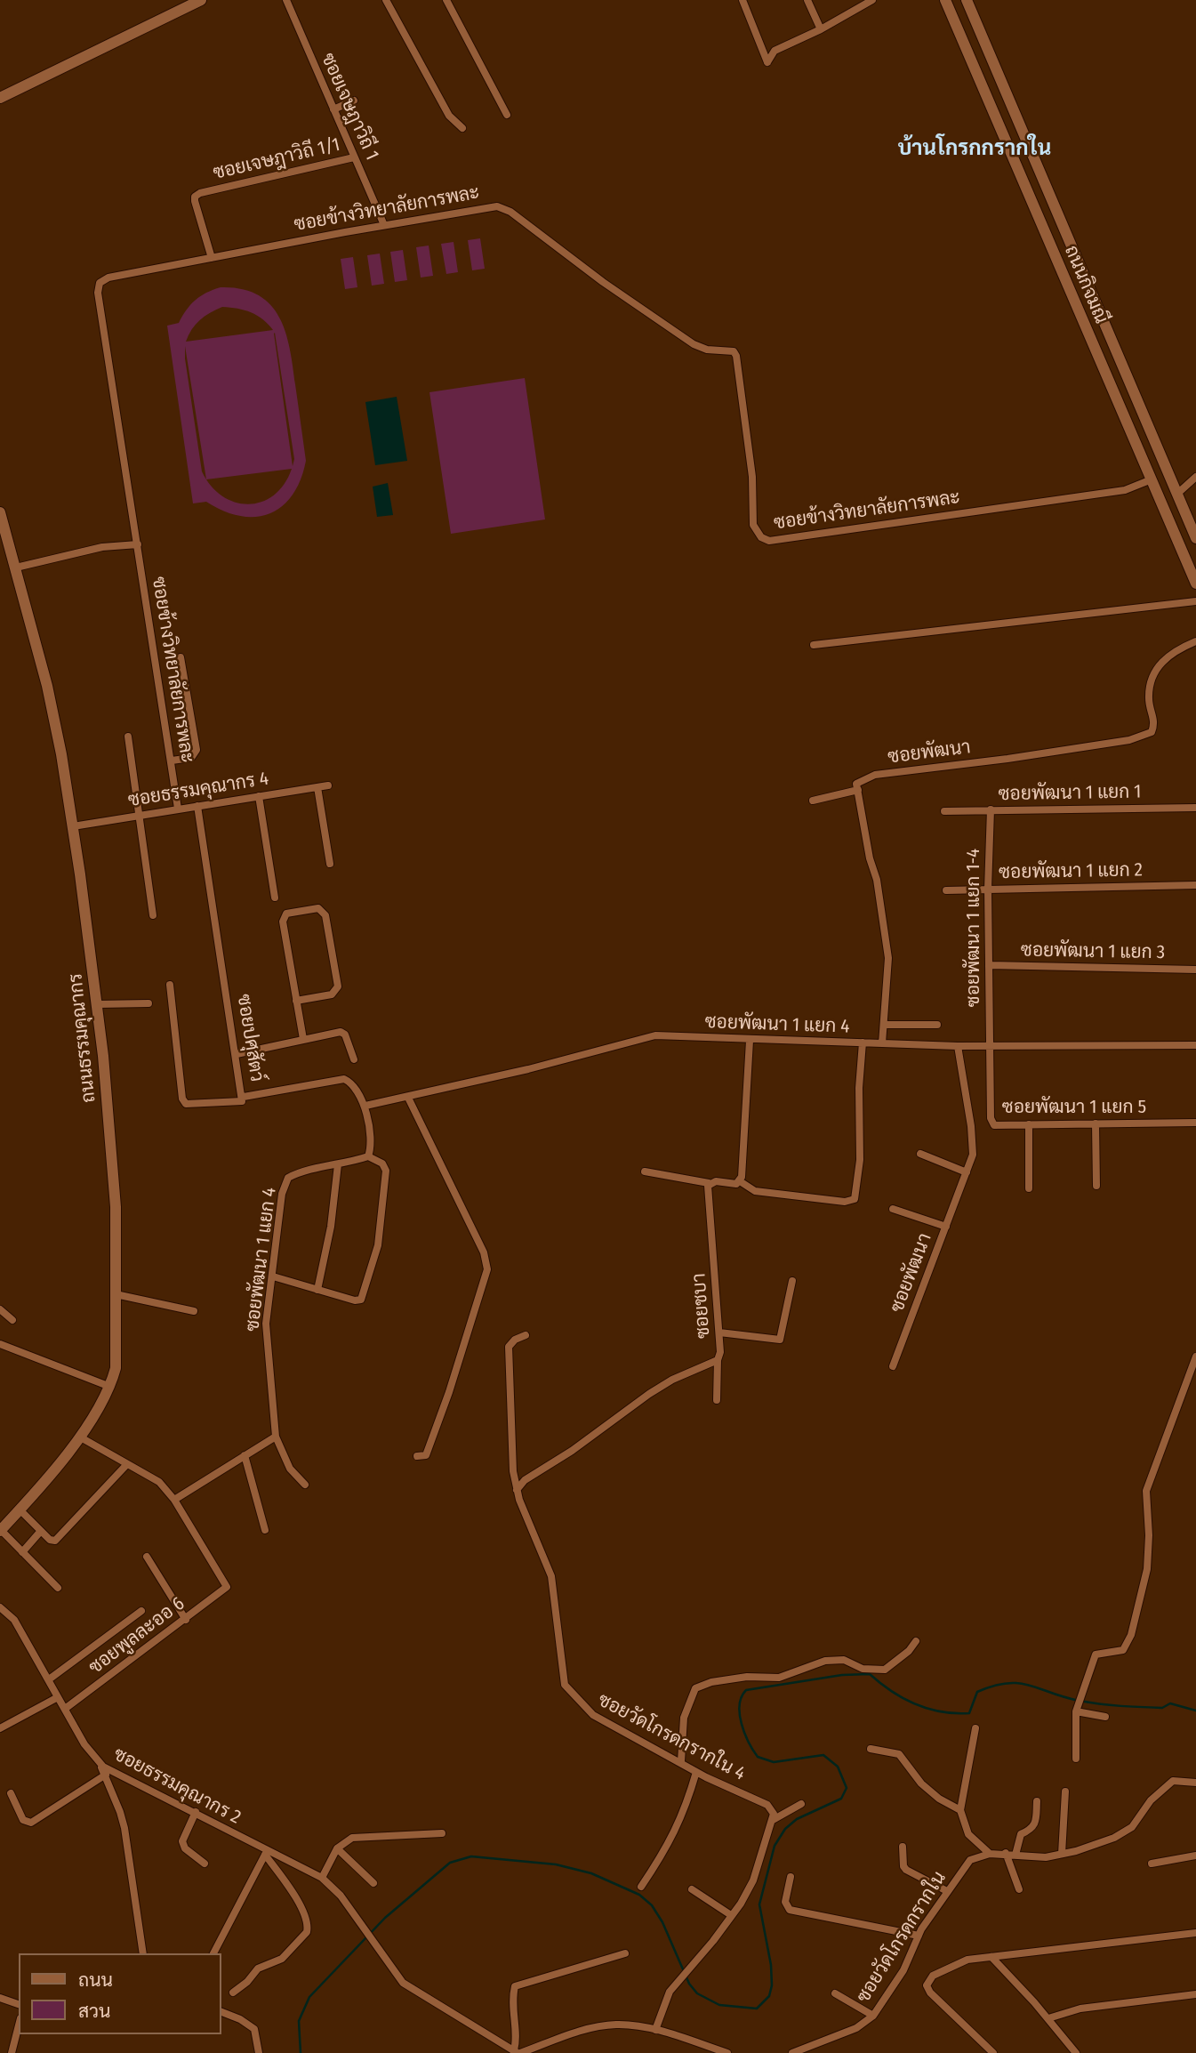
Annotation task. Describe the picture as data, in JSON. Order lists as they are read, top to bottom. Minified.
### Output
{"streets":{"street":["ซอยเจษฎาวิถี 1","ซอยเจษฎาวิถี 1/1","ซอยข้างวิทยาลัยการพละ","ถนนกิจมณี","ซอยพัฒนา","ซอยธรรมคุณากร 4","ซอยพัฒนา 1 แยก 1","ซอยพัฒนา 1 แยก 2","ซอยพัฒนา 1 แยก 1-4","ซอยพัฒนา 1 แยก 3","ซอยพัฒนา 1 แยก 4","ถนนธรรมคุณากร","ซอยปศุสัตว์","ซอยพัฒนา 1 แยก 5","ซอยชบา","ซอยพูลละออ 6","ซอยวัดโกรดกรากใน 4","ซอยธรรมคุณากร 2","ซอยวัดโกรดกรากใน"]},"crossings":[["ซอยเจษฎาวิถี 1","ซอยเจษฎาวิถี 1/1"],["ซอยเจษฎาวิถี 1","ซอยข้างวิทยาลัยการพละ"],["ซอยเจษฎาวิถี 1/1","ซอยข้างวิทยาลัยการพละ"],["ซอยข้างวิทยาลัยการพละ","ถนนกิจมณี"],["ซอยข้างวิทยาลัยการพละ","ซอยธรรมคุณากร 4"],["ซอยพัฒนา","ซอยพัฒนา 1 แยก 4"],["ซอยธรรมคุณากร 4","ถนนธรรมคุณากร"],["ซอยธรรมคุณากร 4","ซอยปศุสัตว์"],["ซอยพัฒนา 1 แยก 1","ซอยพัฒนา 1 แยก 1-4"],["ซอยพัฒนา 1 แยก 2","ซอยพัฒนา 1 แยก 1-4"],["ซอยพัฒนา 1 แยก 1-4","ซอยพัฒนา 1 แยก 3"],["ซอยพัฒนา 1 แยก 1-4","ซอยพัฒนา 1 แยก 4"],["ซอยพัฒนา 1 แยก 1-4","ซอยพัฒนา 1 แยก 5"],["ซอยพัฒนา 1 แยก 4","ซอยพัฒนา 1 แยก 5"],["ซอยชบา","ซอยวัดโกรดกรากใน 4"],["ซอยพูลละออ 6","ซอยธรรมคุณากร 2"]],"districts":["บ้านโกรกกรากใน"],"legend":["ถนน","สวน"]}
